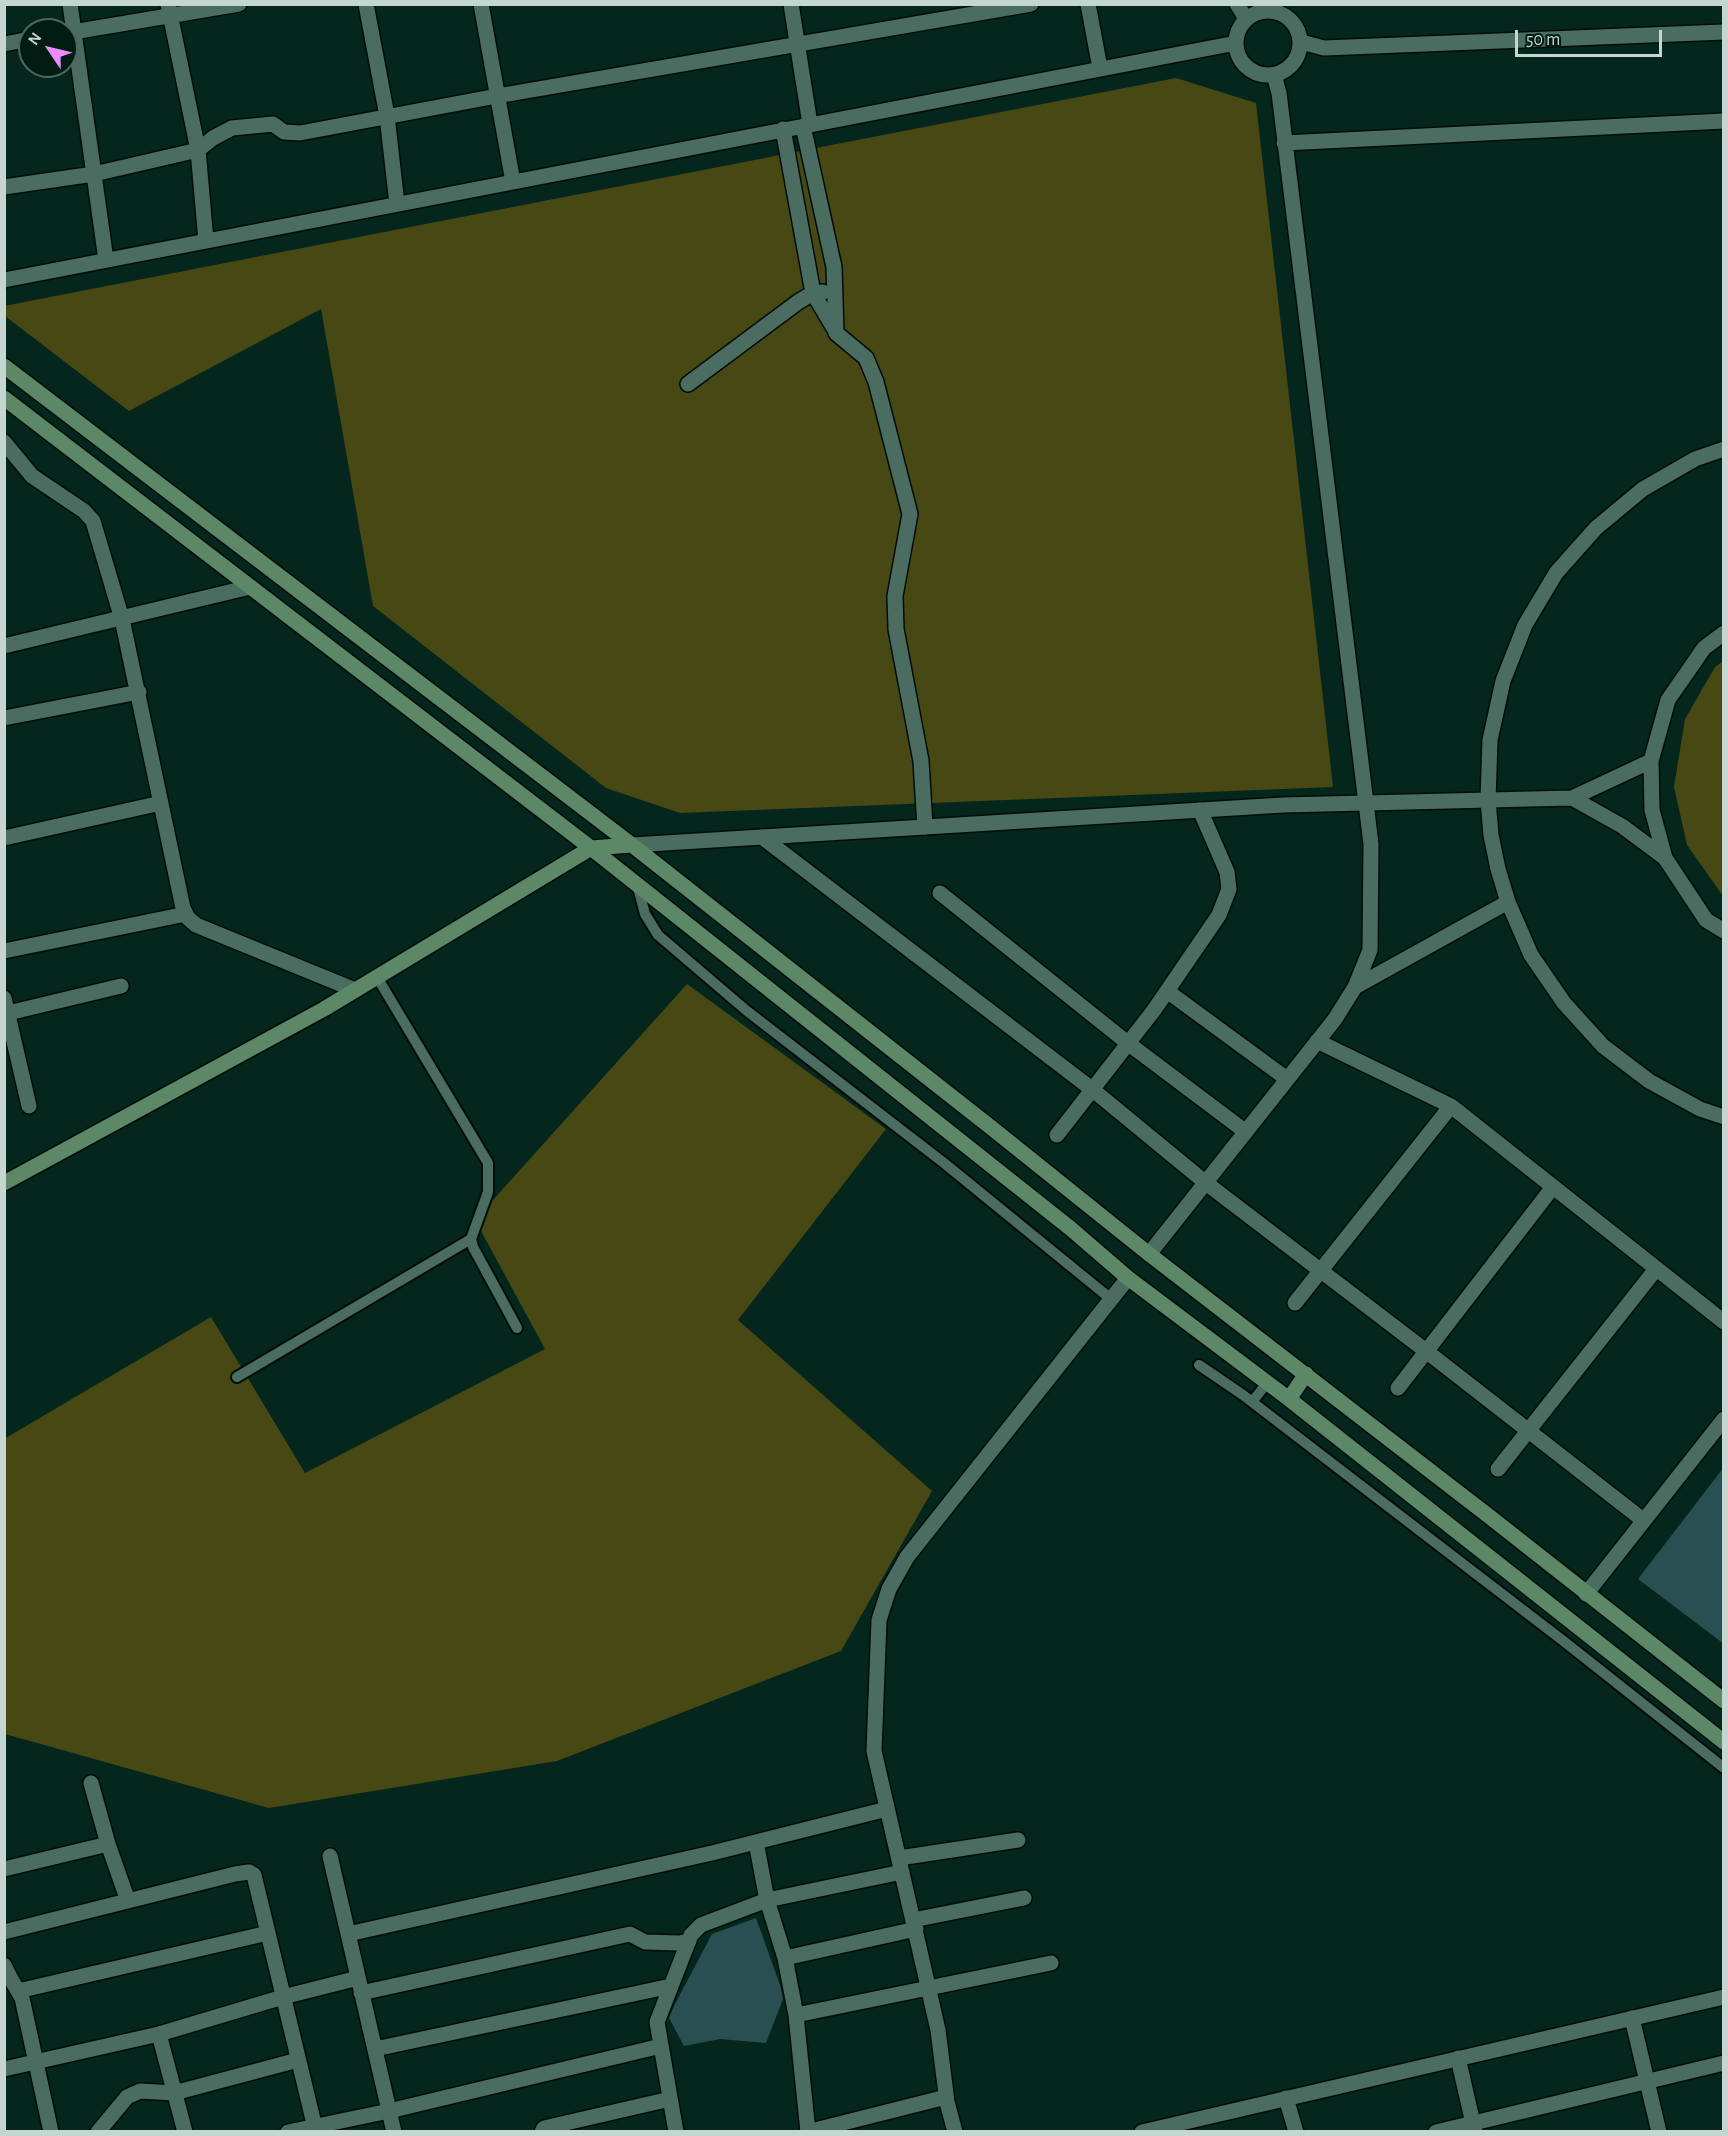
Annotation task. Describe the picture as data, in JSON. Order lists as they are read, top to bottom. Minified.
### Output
{"scale_bar":"50 m","north":"top left"}
